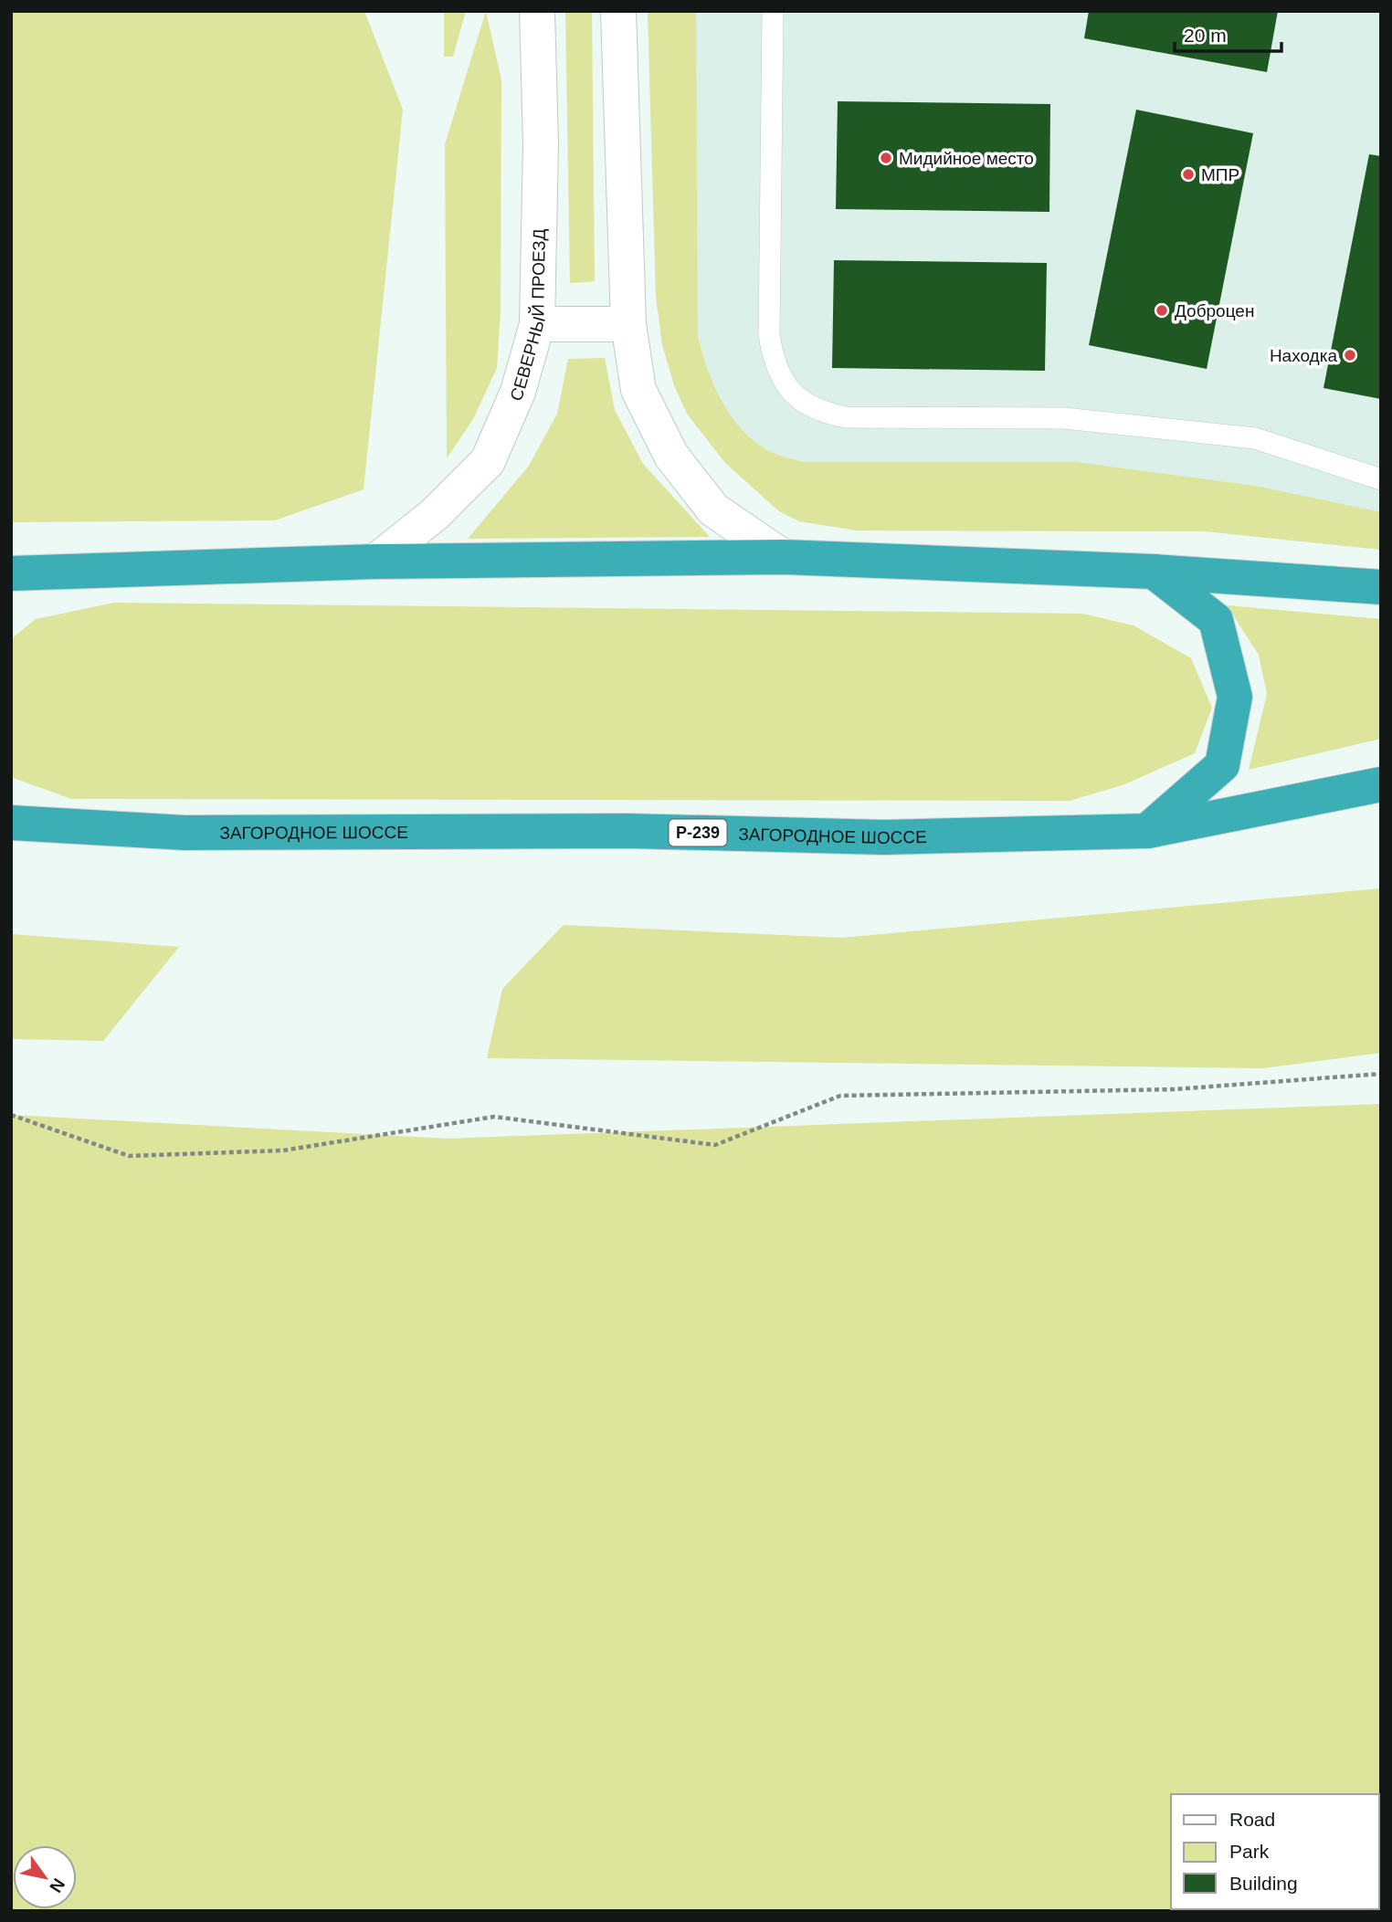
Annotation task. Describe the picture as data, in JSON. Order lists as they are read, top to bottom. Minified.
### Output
{"streets":{"highway":["ЗАГОРОДНОЕ ШОССЕ","Р-239"],"main road":["СЕВЕРНЫЙ ПРОЕЗД"]},"places":["Мидийное место","МПР","Доброцен","Находка"],"legend":["Road","Park","Building"],"scale_bar":"20 m","north":"bottom right"}
